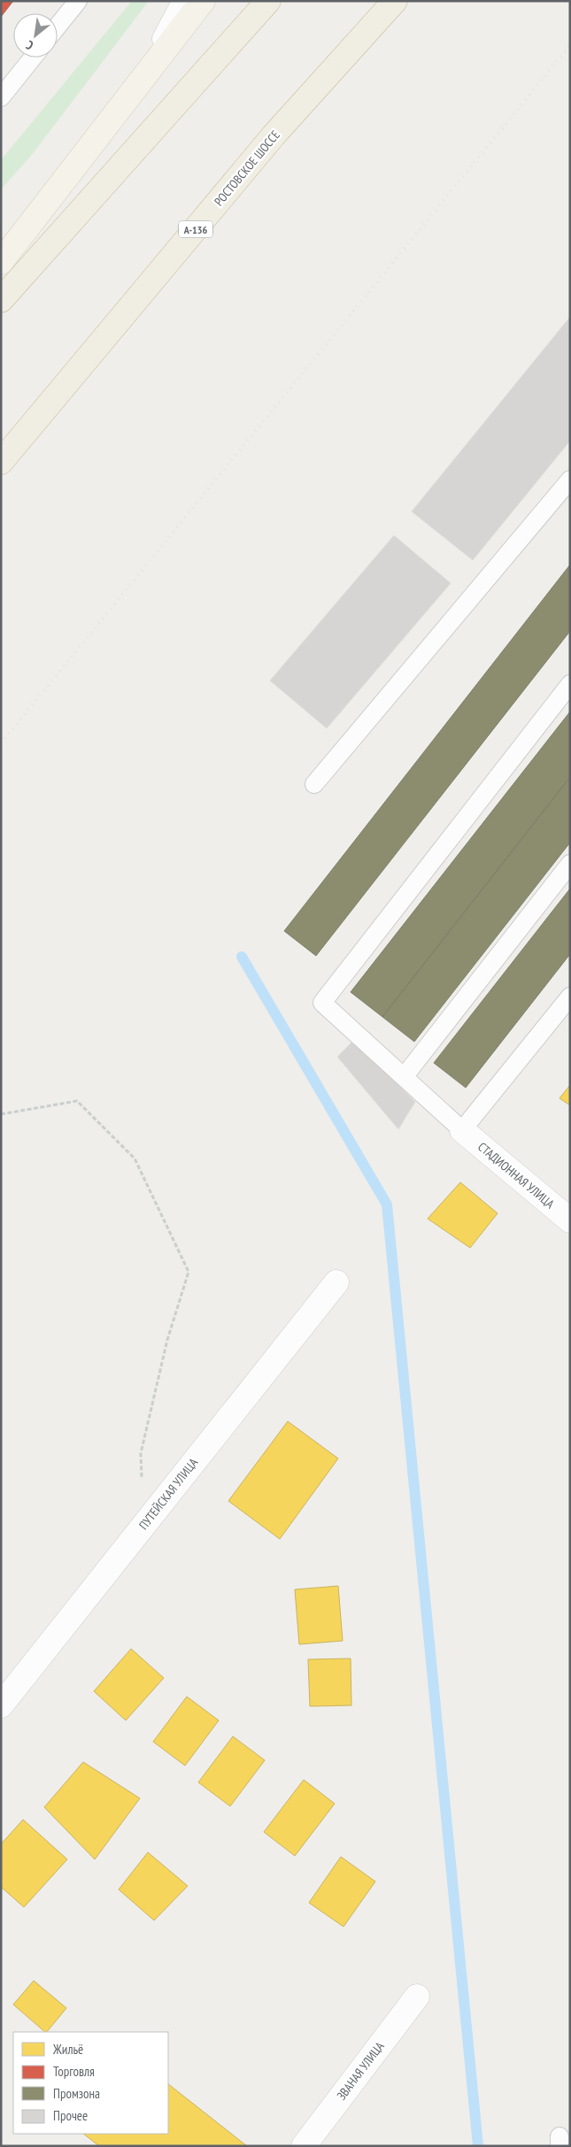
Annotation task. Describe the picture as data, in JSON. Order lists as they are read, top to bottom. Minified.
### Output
{"streets":{"highway":["РОСТОВСКОЕ ШОССЕ","А-136"],"street":["СТАДИОННАЯ УЛИЦА","ПУТЕЙСКАЯ УЛИЦА","ЗВАНАЯ УЛИЦА"]},"legend":["Жильё","Торговля","Промзона","Прочее"],"north":"bottom left"}
